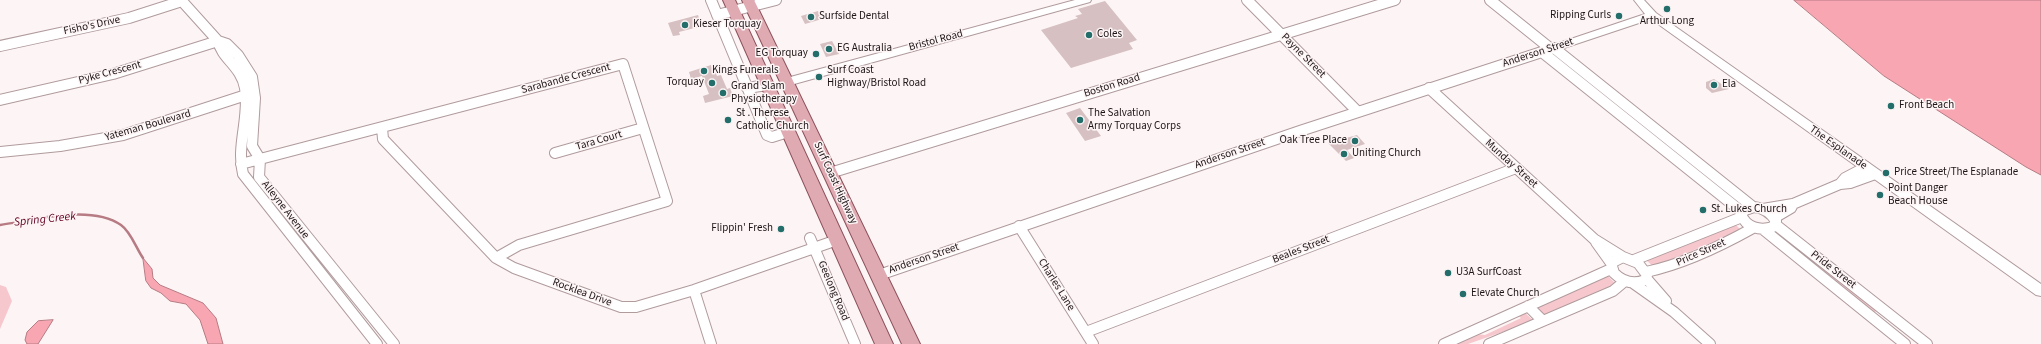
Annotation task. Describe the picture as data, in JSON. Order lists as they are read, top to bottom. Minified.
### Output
{"streets":{"main road":["Surf Coast Highway"],"street":["Fisho's Drive","Bristol Road","Anderson Street","Payne Street","Pyke Crescent","Sarabande Crescent","Boston Road","Yateman Boulevard","Tara Court","The Esplanade","Munday Street","Alleyne Avenue","Beales Street","Price Street","Pride Street","Charles Lane","Geelong Road","Rocklea Drive"]},"crossings":[["Fisho's Drive","Alleyne Avenue"],["Bristol Road","Surf Coast Highway"],["Anderson Street","Payne Street"],["Anderson Street","The Esplanade"],["Anderson Street","Munday Street"],["Anderson Street","Surf Coast Highway"],["Anderson Street","Charles Lane"],["Payne Street","Boston Road"],["Pyke Crescent","Alleyne Avenue"],["Sarabande Crescent","Tara Court"],["Sarabande Crescent","Alleyne Avenue"],["Sarabande Crescent","Rocklea Drive"],["Boston Road","Surf Coast Highway"],["Yateman Boulevard","Alleyne Avenue"],["The Esplanade","Price Street"],["Munday Street","Beales Street"],["Munday Street","Price Street"],["Surf Coast Highway","Rocklea Drive"],["Beales Street","Charles Lane"],["Price Street","Pride Street"],["Geelong Road","Rocklea Drive"]],"water":["Spring Creek"],"places":["Arthur Long","Ripping Curls","Surfside Dental","Kieser Torquay","Coles","EG Australia","EG Torquay","Kings Funerals","Surf Coast Highway/Bristol Road","Torquay","Ela","Grand Slam Physiotherapy","Front Beach","St . Therese Catholic Church","The Salvation Army Torquay Corps","Oak Tree Place","Uniting Church","Price Street/The Esplanade","Point Danger Beach House","St. Lukes Church","Flippin' Fresh","U3A SurfCoast","Elevate Church"]}
